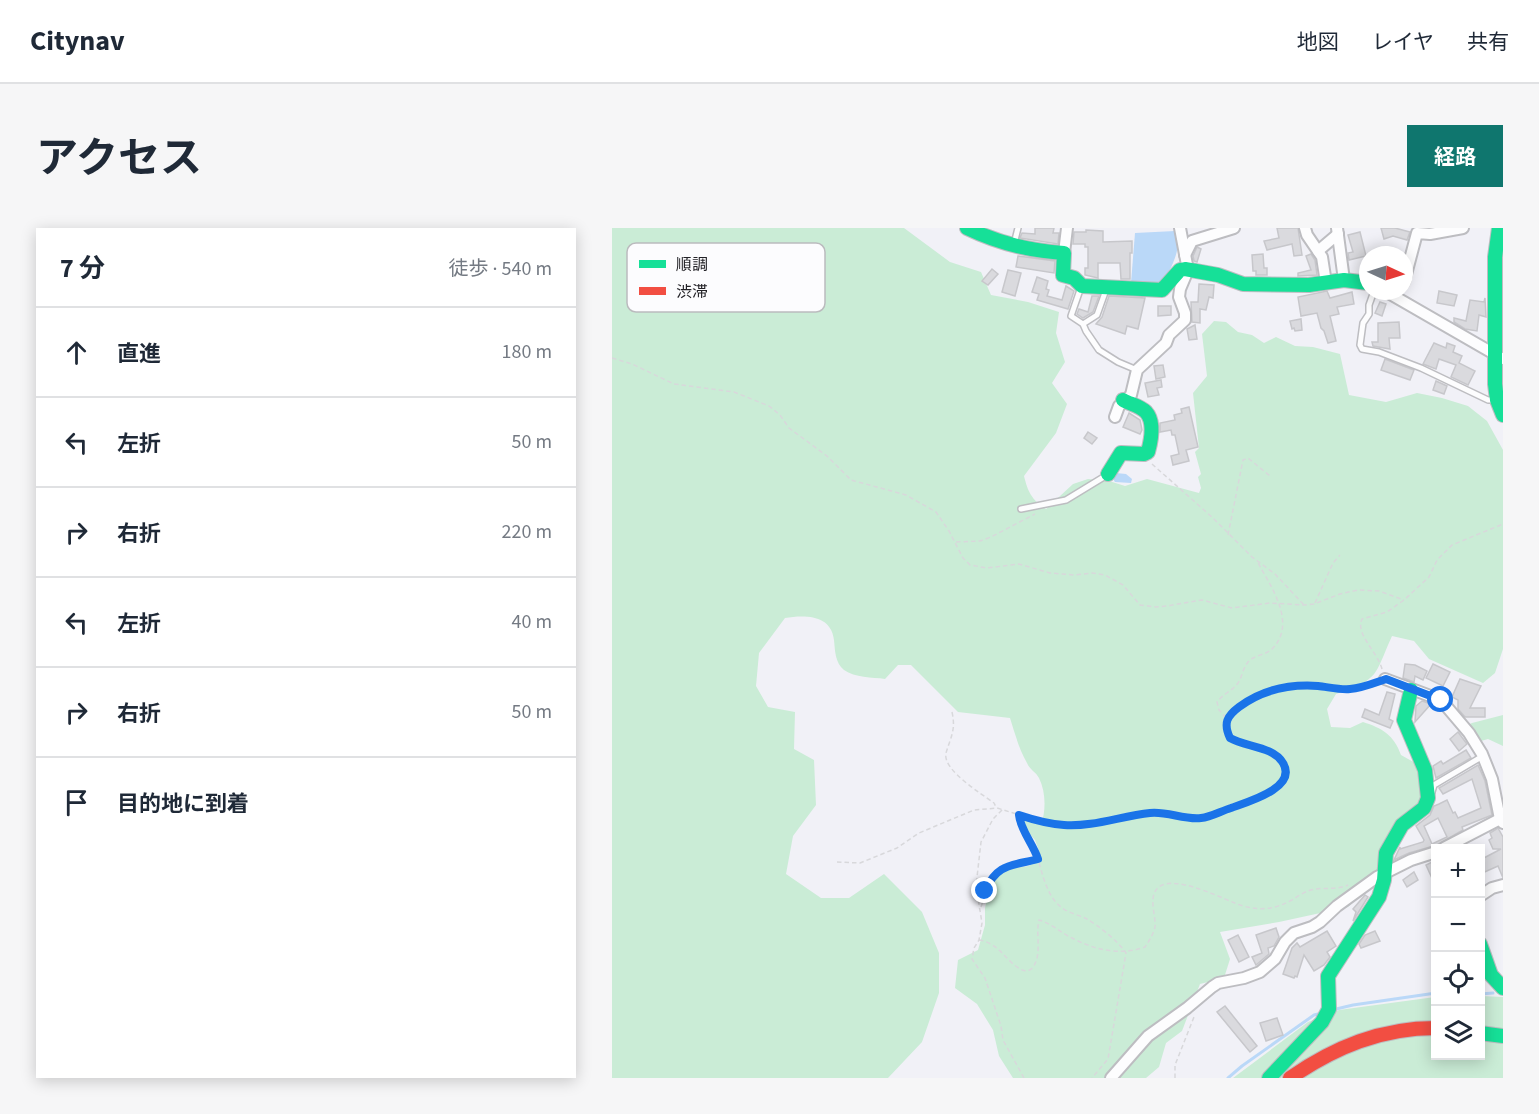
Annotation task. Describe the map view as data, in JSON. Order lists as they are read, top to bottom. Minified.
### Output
{"legend":["順調","渋滞"],"north":"right","page":{"header":"Citynav","nav":["地図","レイヤ","共有"],"title":"アクセス","buttons":"経路","heading":["7 分","徒歩 · 540 m"],"list":[["直進","180 m"],["左折","50 m"],["右折","220 m"],["左折","40 m"],["右折","50 m"],"目的地に到着"],"map_buttons":["+","−"]}}
